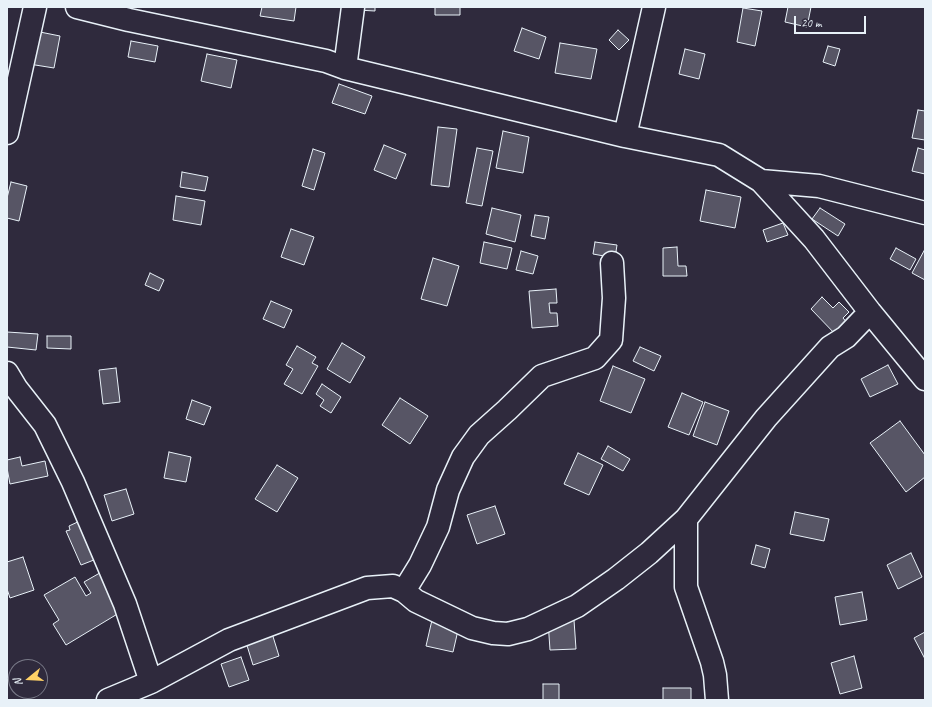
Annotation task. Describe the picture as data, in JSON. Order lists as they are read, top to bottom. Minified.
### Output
{"scale_bar":"20 m","north":"left"}
